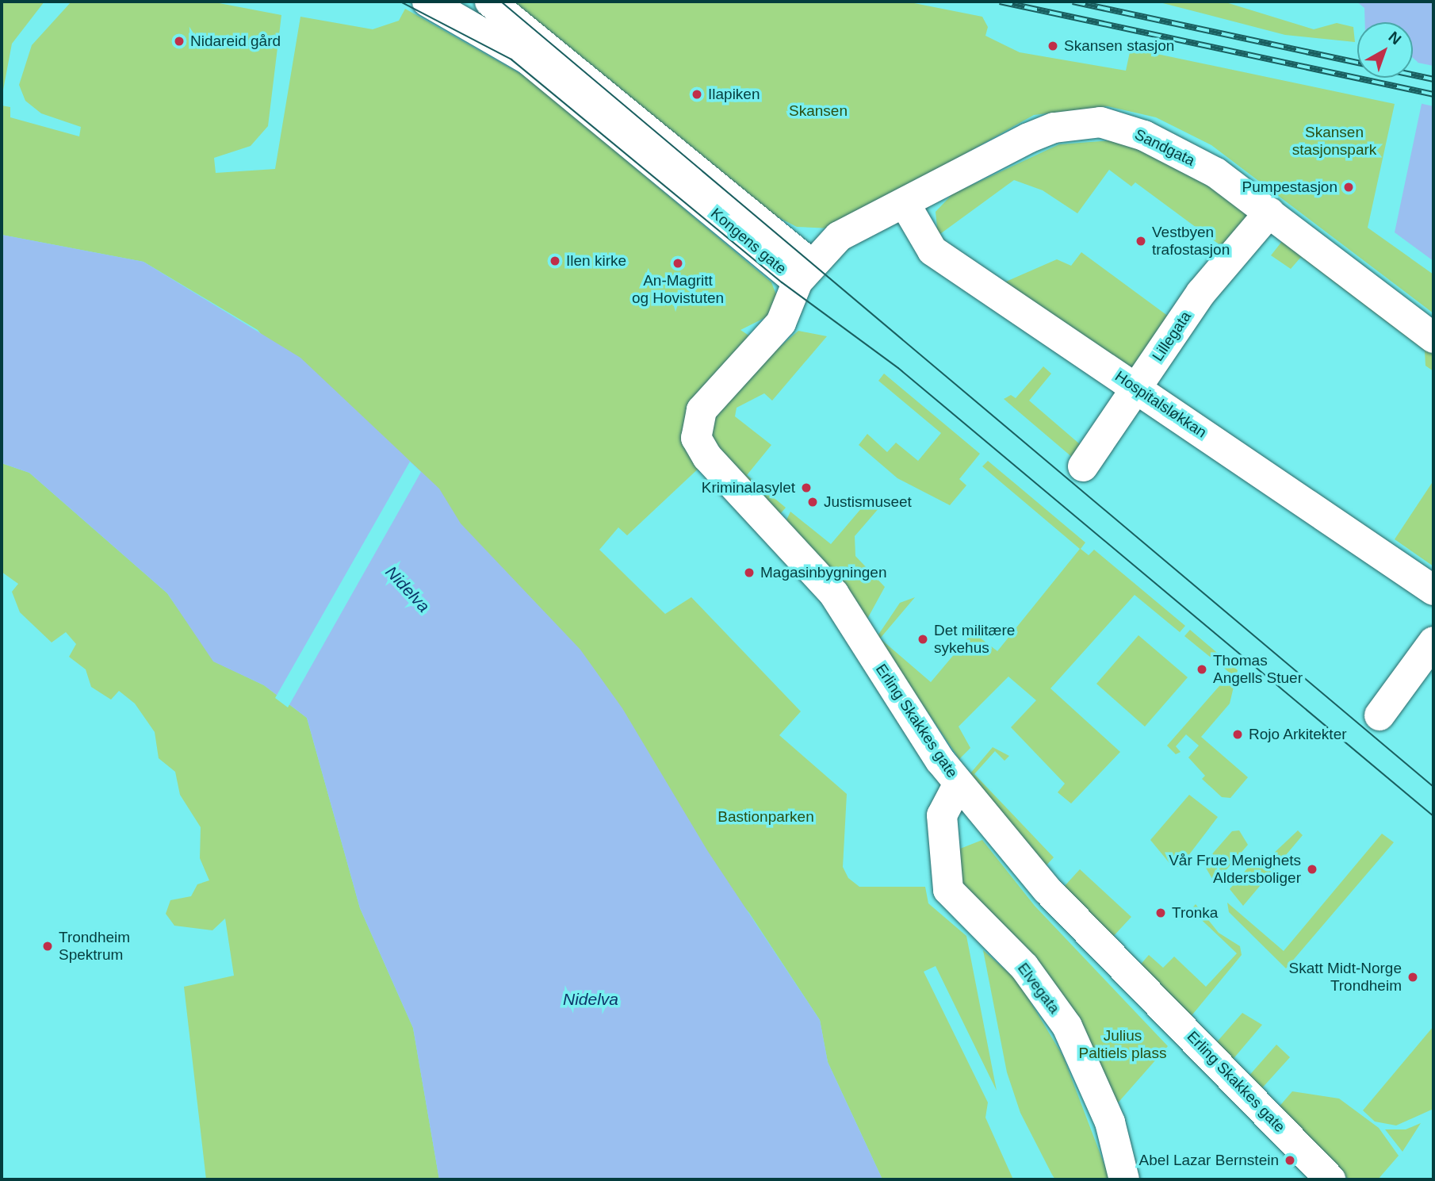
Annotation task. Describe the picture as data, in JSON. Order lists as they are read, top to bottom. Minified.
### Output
{"streets":{"street":["Sandgata","Kongens gate","Lillegata","Hospitalsløkkan","Erling Skakkes gate","Elvegata"]},"crossings":[["Sandgata","Kongens gate"],["Sandgata","Lillegata"],["Sandgata","Hospitalsløkkan"],["Sandgata","Erling Skakkes gate"],["Kongens gate","Erling Skakkes gate"],["Lillegata","Hospitalsløkkan"],["Erling Skakkes gate","Elvegata"]],"water":["Nidelva"],"parks":["Skansen","Skansen stasjonspark","Bastionparken","Julius Paltiels plass"],"places":["Nidareid gård","Skansen stasjon","Ilapiken","Pumpestasjon","Vestbyen trafostasjon","Ilen kirke","An-Magritt og Hovistuten","Kriminalasylet","Justismuseet","Magasinbygningen","Det militære sykehus","Thomas Angells Stuer","Rojo Arkitekter","Vår Frue Menighets Aldersboliger","Tronka","Trondheim Spektrum","Skatt Midt-Norge Trondheim","Abel Lazar Bernstein"],"north":"top right"}
